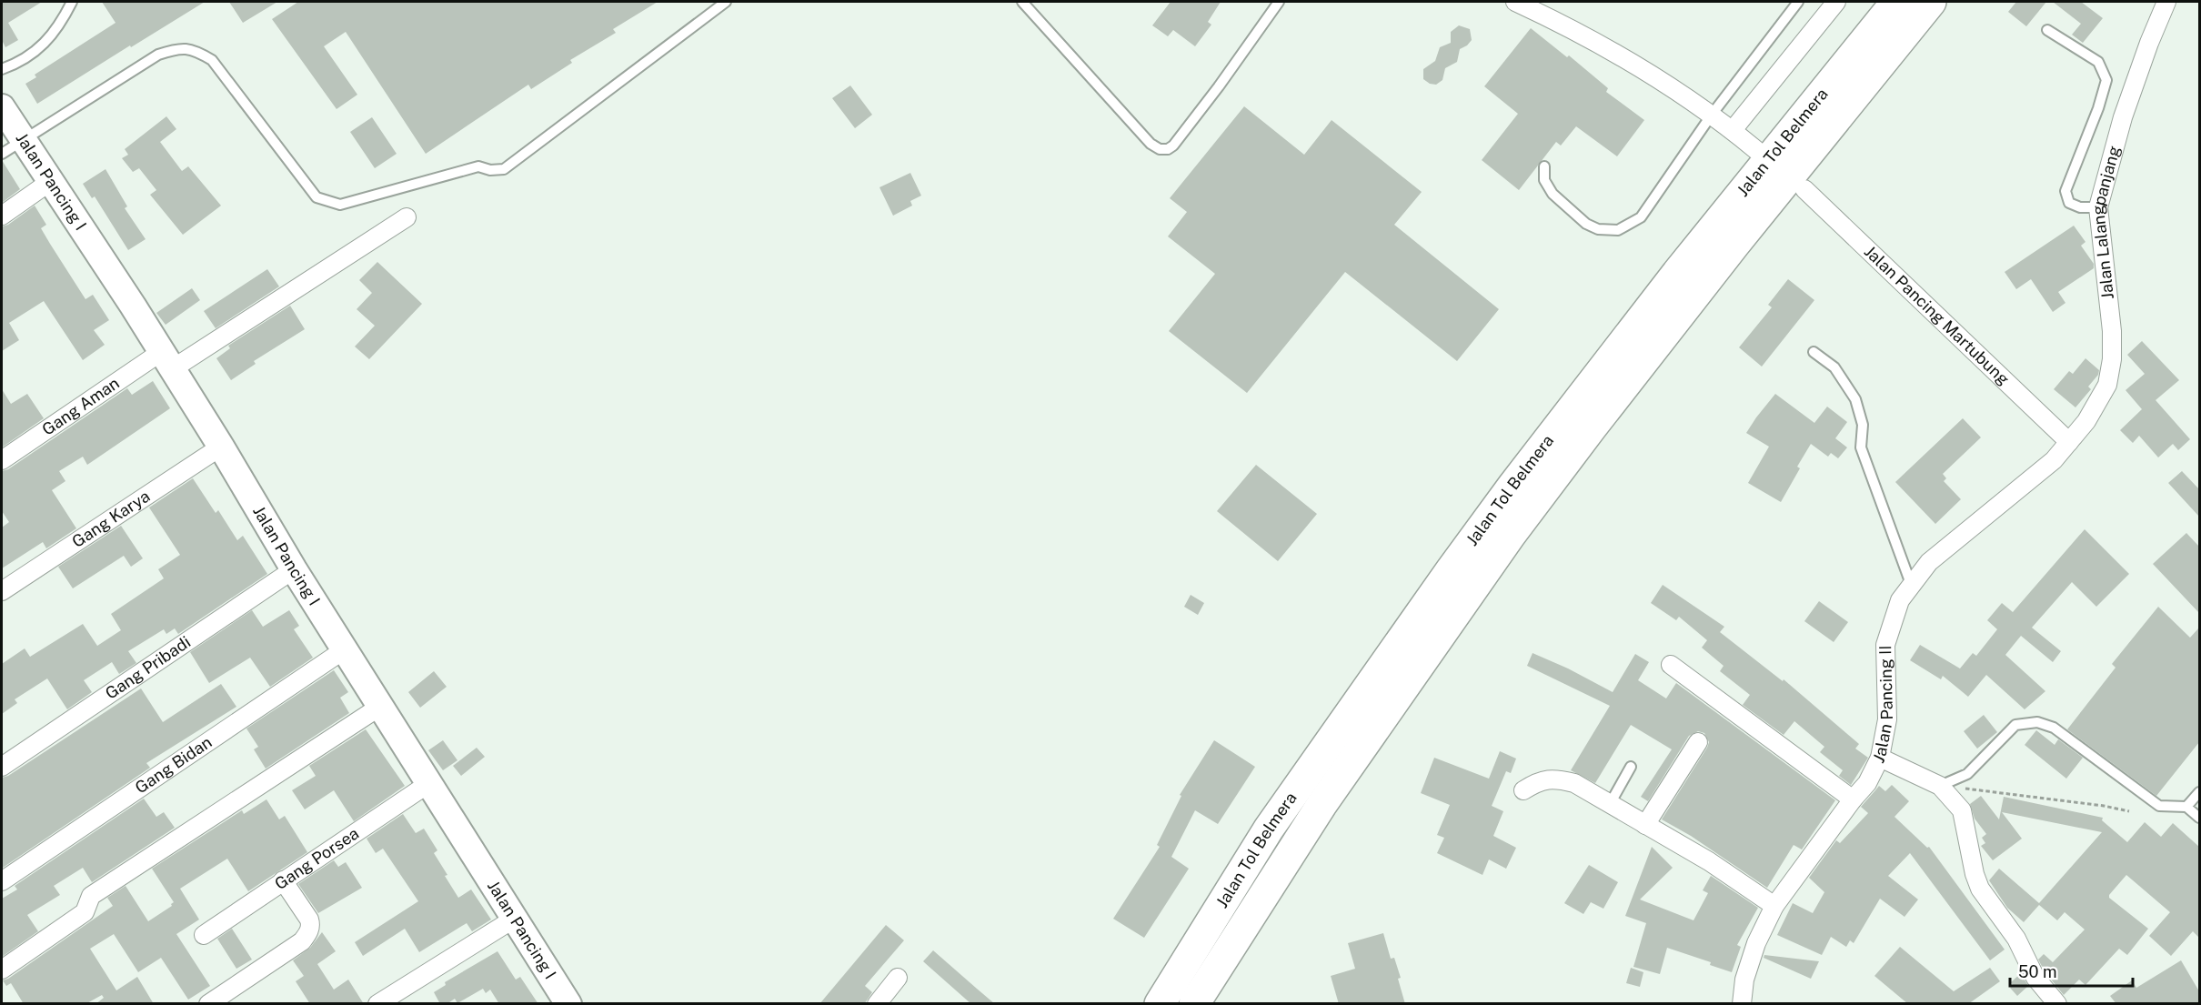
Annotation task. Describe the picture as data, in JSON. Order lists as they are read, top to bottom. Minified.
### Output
{"streets":{"highway":["Jalan Tol Belmera"],"main road":["Jalan Pancing I"],"street":["Jalan Lalangpanjang","Jalan Pancing Martubung","Gang Aman","Gang Karya","Gang Pribadi","Jalan Pancing II","Gang Bidan","Gang Porsea"]},"crossings":[["Jalan Pancing I","Gang Aman"],["Jalan Pancing I","Gang Karya"],["Jalan Pancing I","Gang Pribadi"],["Jalan Pancing I","Gang Bidan"],["Jalan Pancing I","Gang Porsea"],["Jalan Lalangpanjang","Jalan Pancing Martubung"],["Jalan Lalangpanjang","Jalan Pancing II"],["Jalan Pancing Martubung","Jalan Pancing II"]],"scale_bar":"50 m"}
